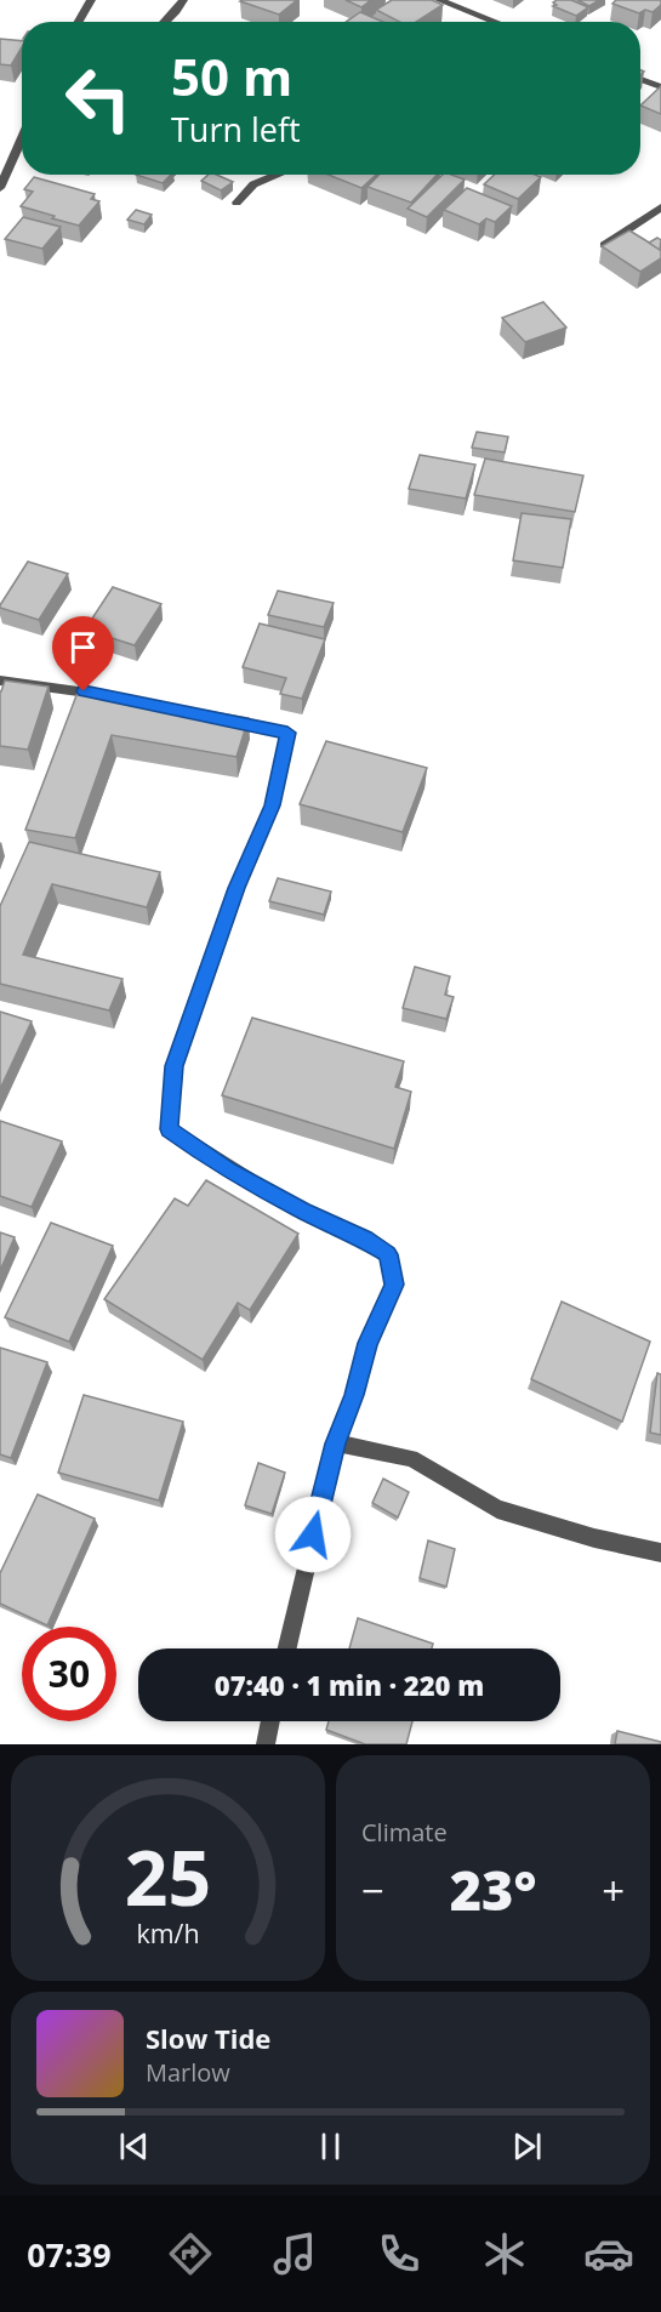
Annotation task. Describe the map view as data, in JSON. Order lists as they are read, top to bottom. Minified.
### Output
{"page":{"turn":["50 m","Turn left"],"limit":"30","trip":"07:40 · 1 min · 220 m","tile":"Climate","heat":["−","23°","+"],"song":["Slow Tide","Marlow"],"tabs":"07:39","gauge":["25","km/h"]}}
